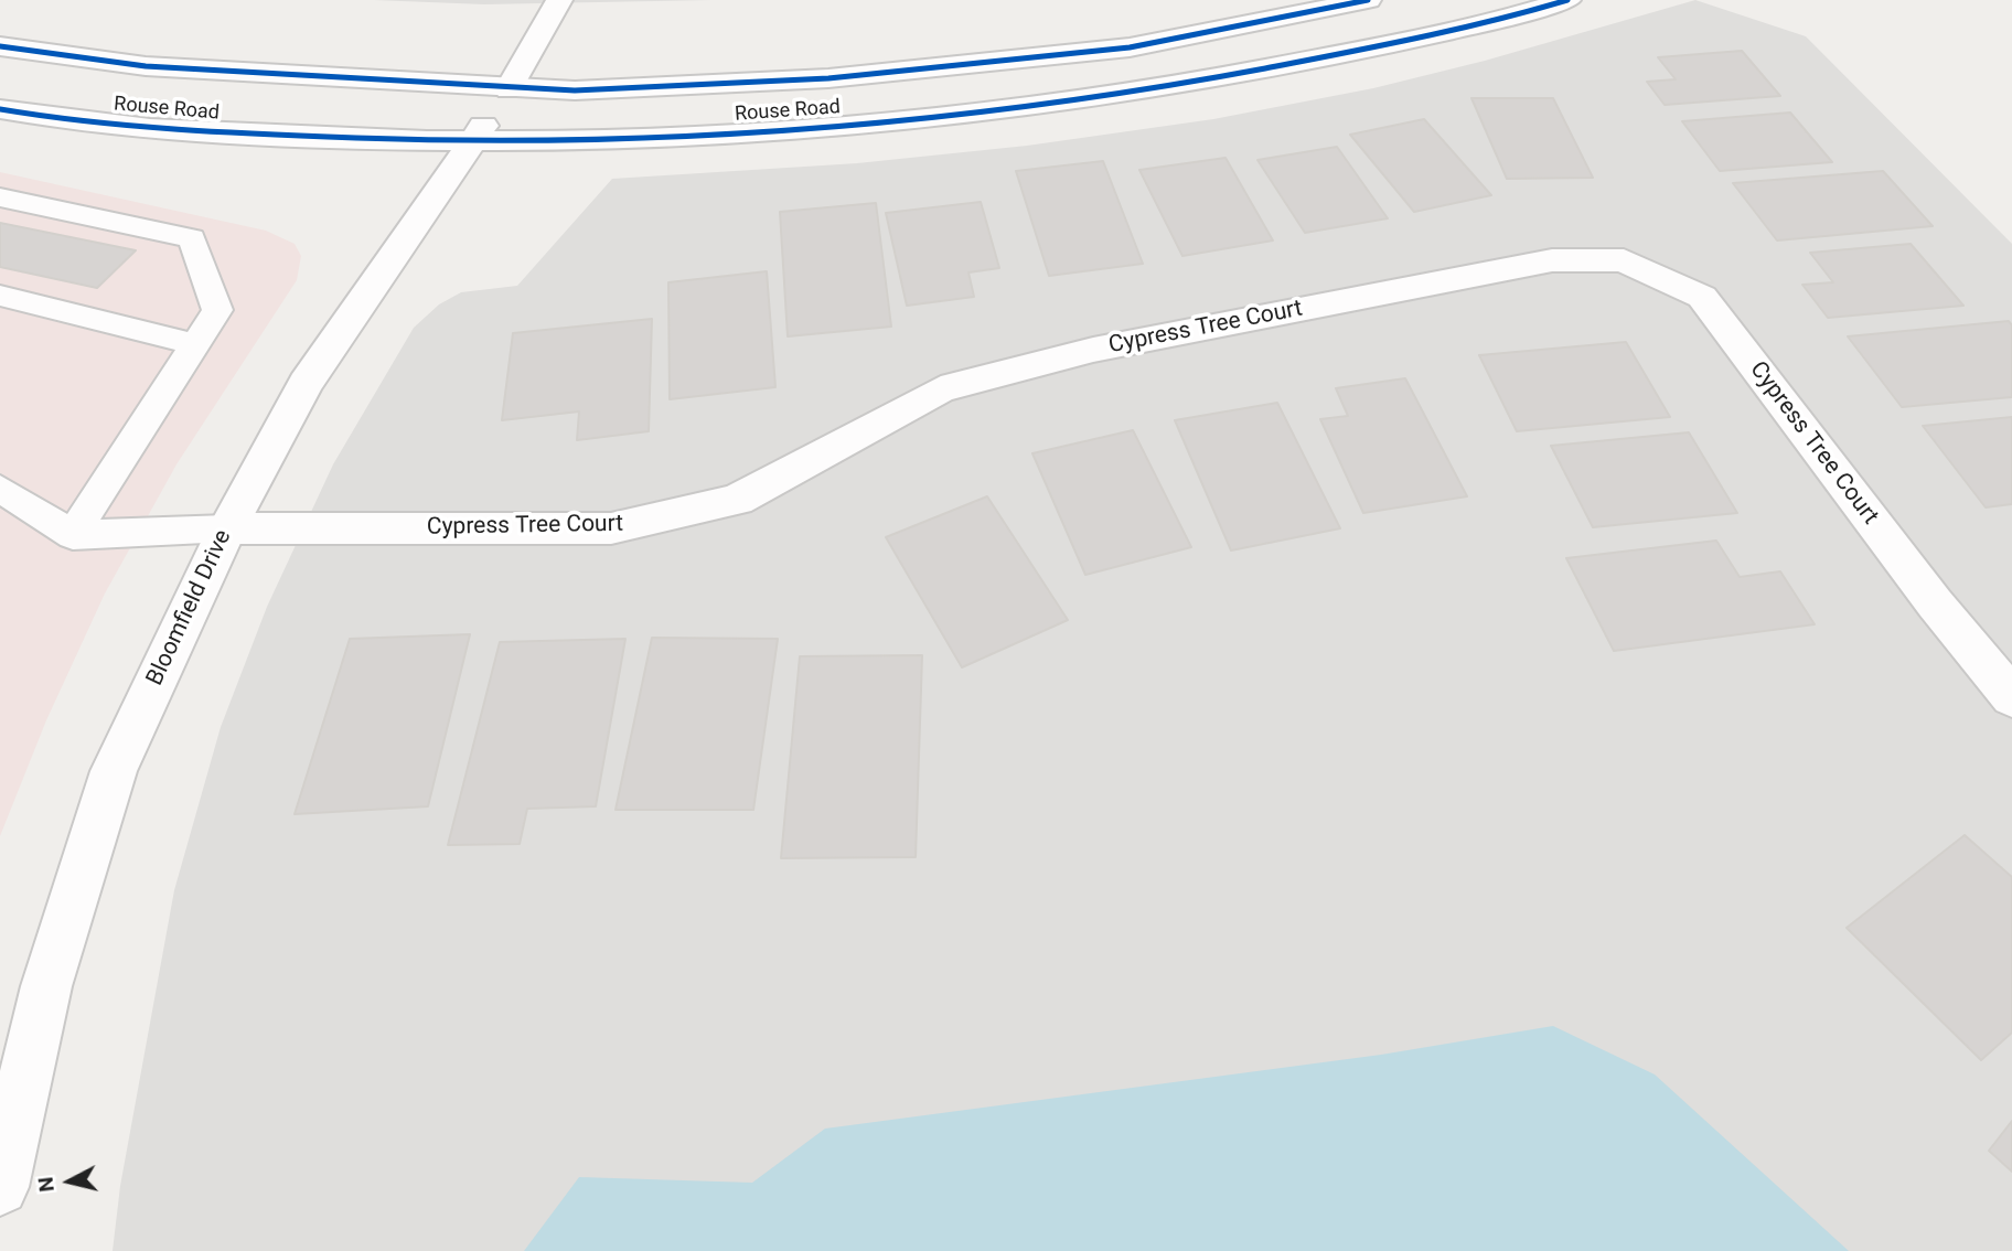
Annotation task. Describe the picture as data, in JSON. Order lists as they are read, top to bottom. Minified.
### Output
{"streets":{"street":["Rouse Road","Cypress Tree Court","Bloomfield Drive"]},"crossings":[["Rouse Road","Bloomfield Drive"],["Cypress Tree Court","Bloomfield Drive"]],"north":"left"}
